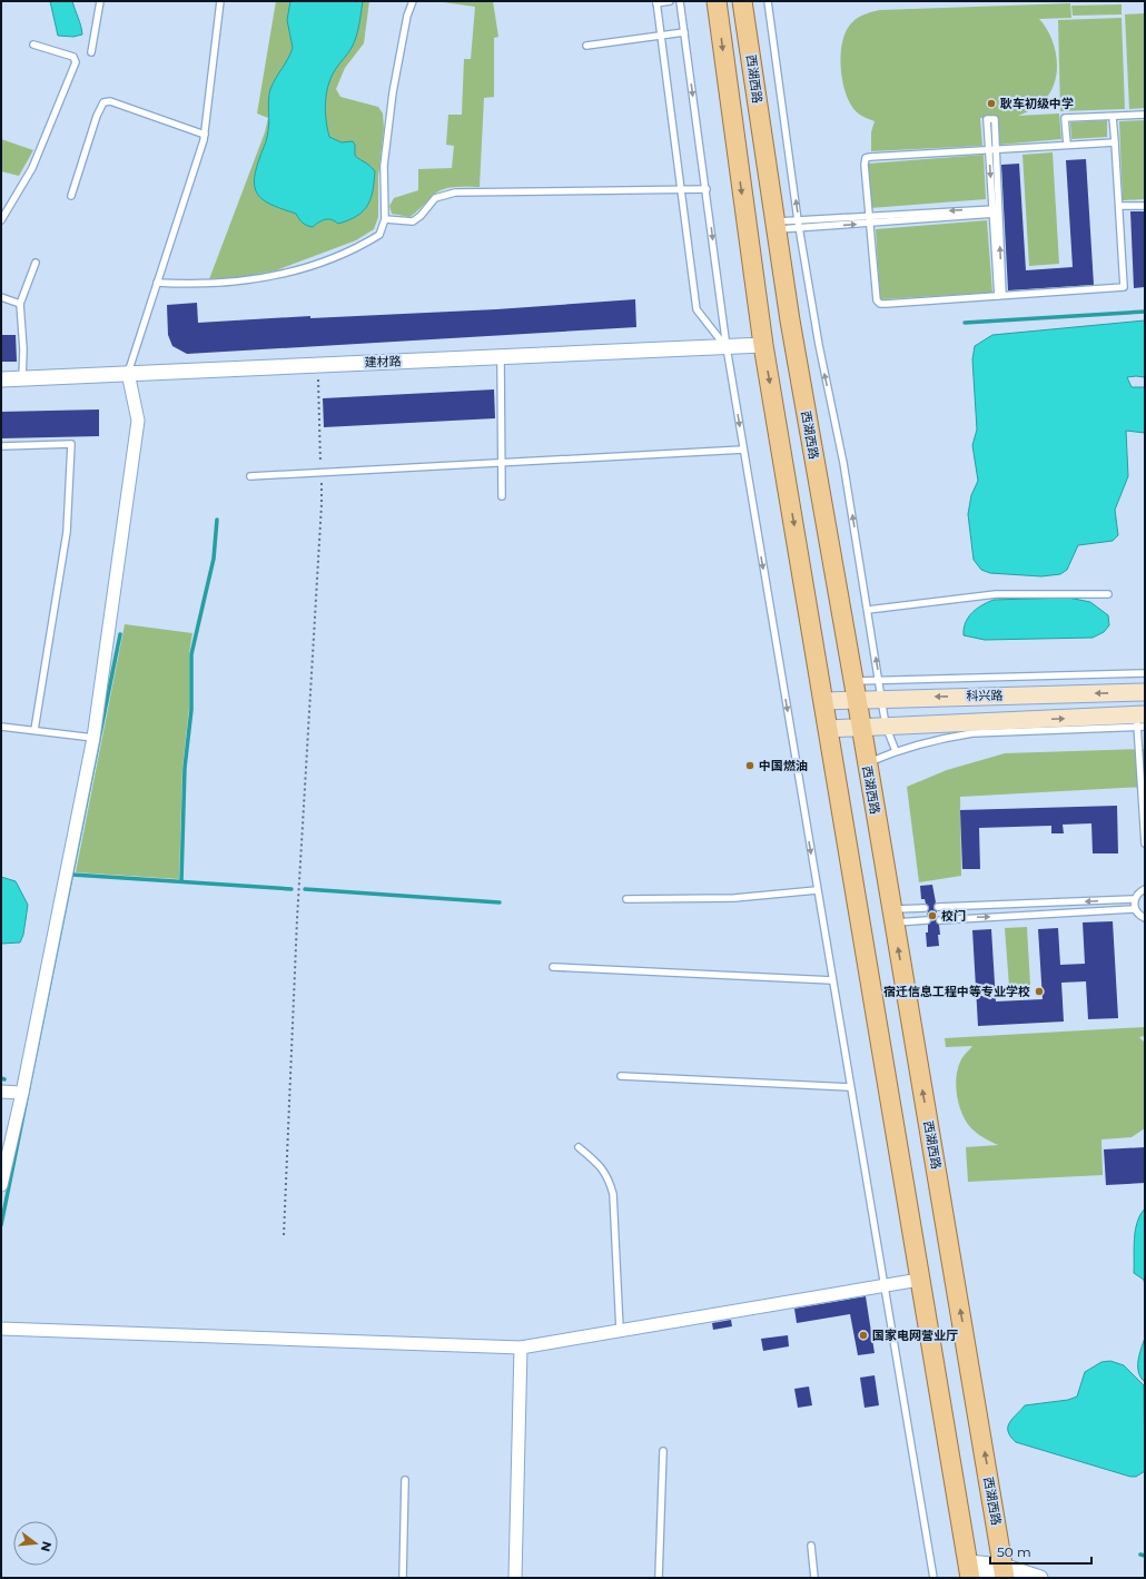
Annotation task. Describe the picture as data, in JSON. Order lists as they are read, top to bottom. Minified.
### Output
{"streets":{"main road":["西湖西路","科兴路"],"street":["建材路"]},"crossings":[["西湖西路","科兴路"]],"places":["耿车初级中学","中国燃油","校门","宿迁信息工程中等专业学校","国家电网营业厅"],"scale_bar":"50 m","north":"right"}
